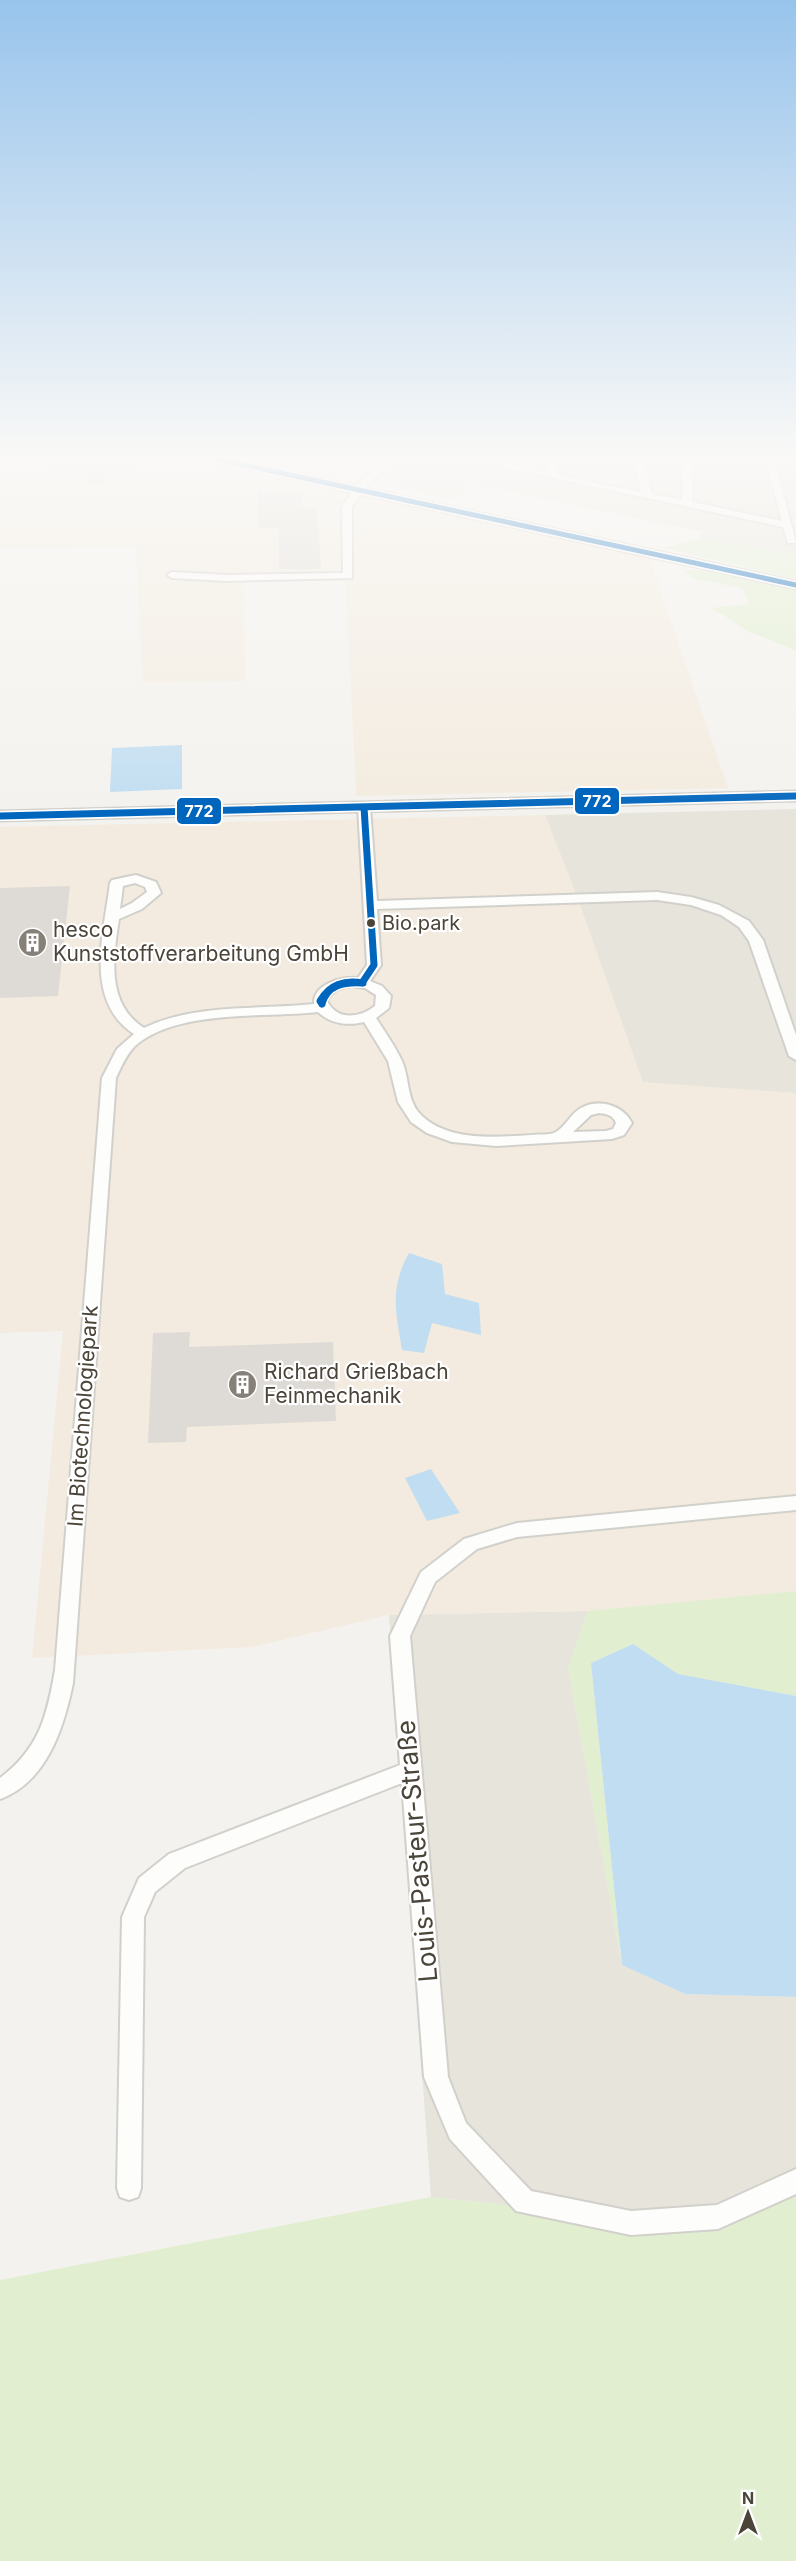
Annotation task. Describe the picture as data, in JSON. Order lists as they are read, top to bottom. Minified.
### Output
{"streets":{"street":["Im Biotechnologiepark","Louis-Pasteur-Straße"]},"places":{"other":["Bio.park"],"building":["hesco Kunststoffverarbeitung GmbH","Richard Grießbach Feinmechanik"]},"lines":["transit line 772"],"north":"top"}
